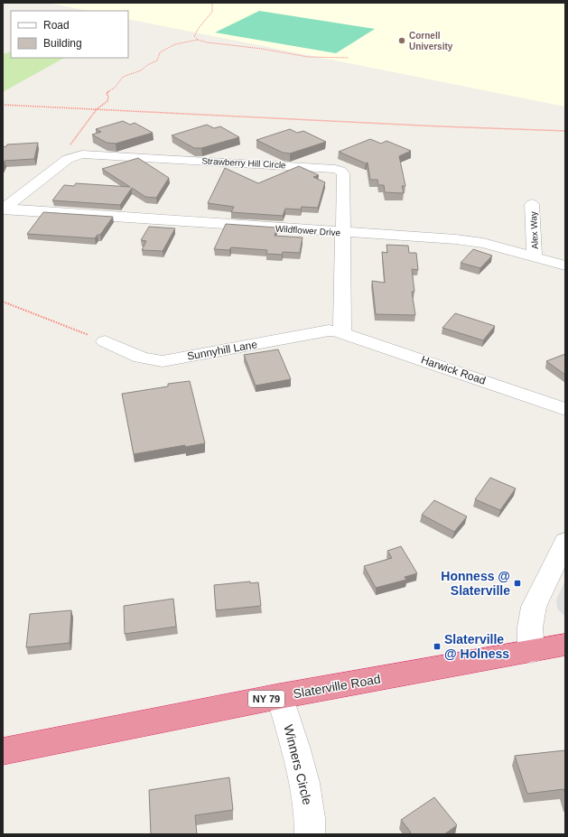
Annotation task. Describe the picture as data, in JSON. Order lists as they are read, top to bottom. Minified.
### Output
{"streets":{"highway":["Slaterville Road","NY 79"],"street":["Strawberry Hill Circle","Wildflower Drive","Alex Way","Sunnyhill Lane","Harwick Road","Winners Circle"]},"crossings":[["Strawberry Hill Circle","Wildflower Drive"],["Strawberry Hill Circle","Sunnyhill Lane"],["Strawberry Hill Circle","Harwick Road"],["Wildflower Drive","Alex Way"],["Sunnyhill Lane","Harwick Road"],["Slaterville Road","Winners Circle"]],"places":{"other":["Cornell University"],"transit":["Honness @ Slaterville","Slaterville @ Holness"]},"legend":["Road","Building"]}
